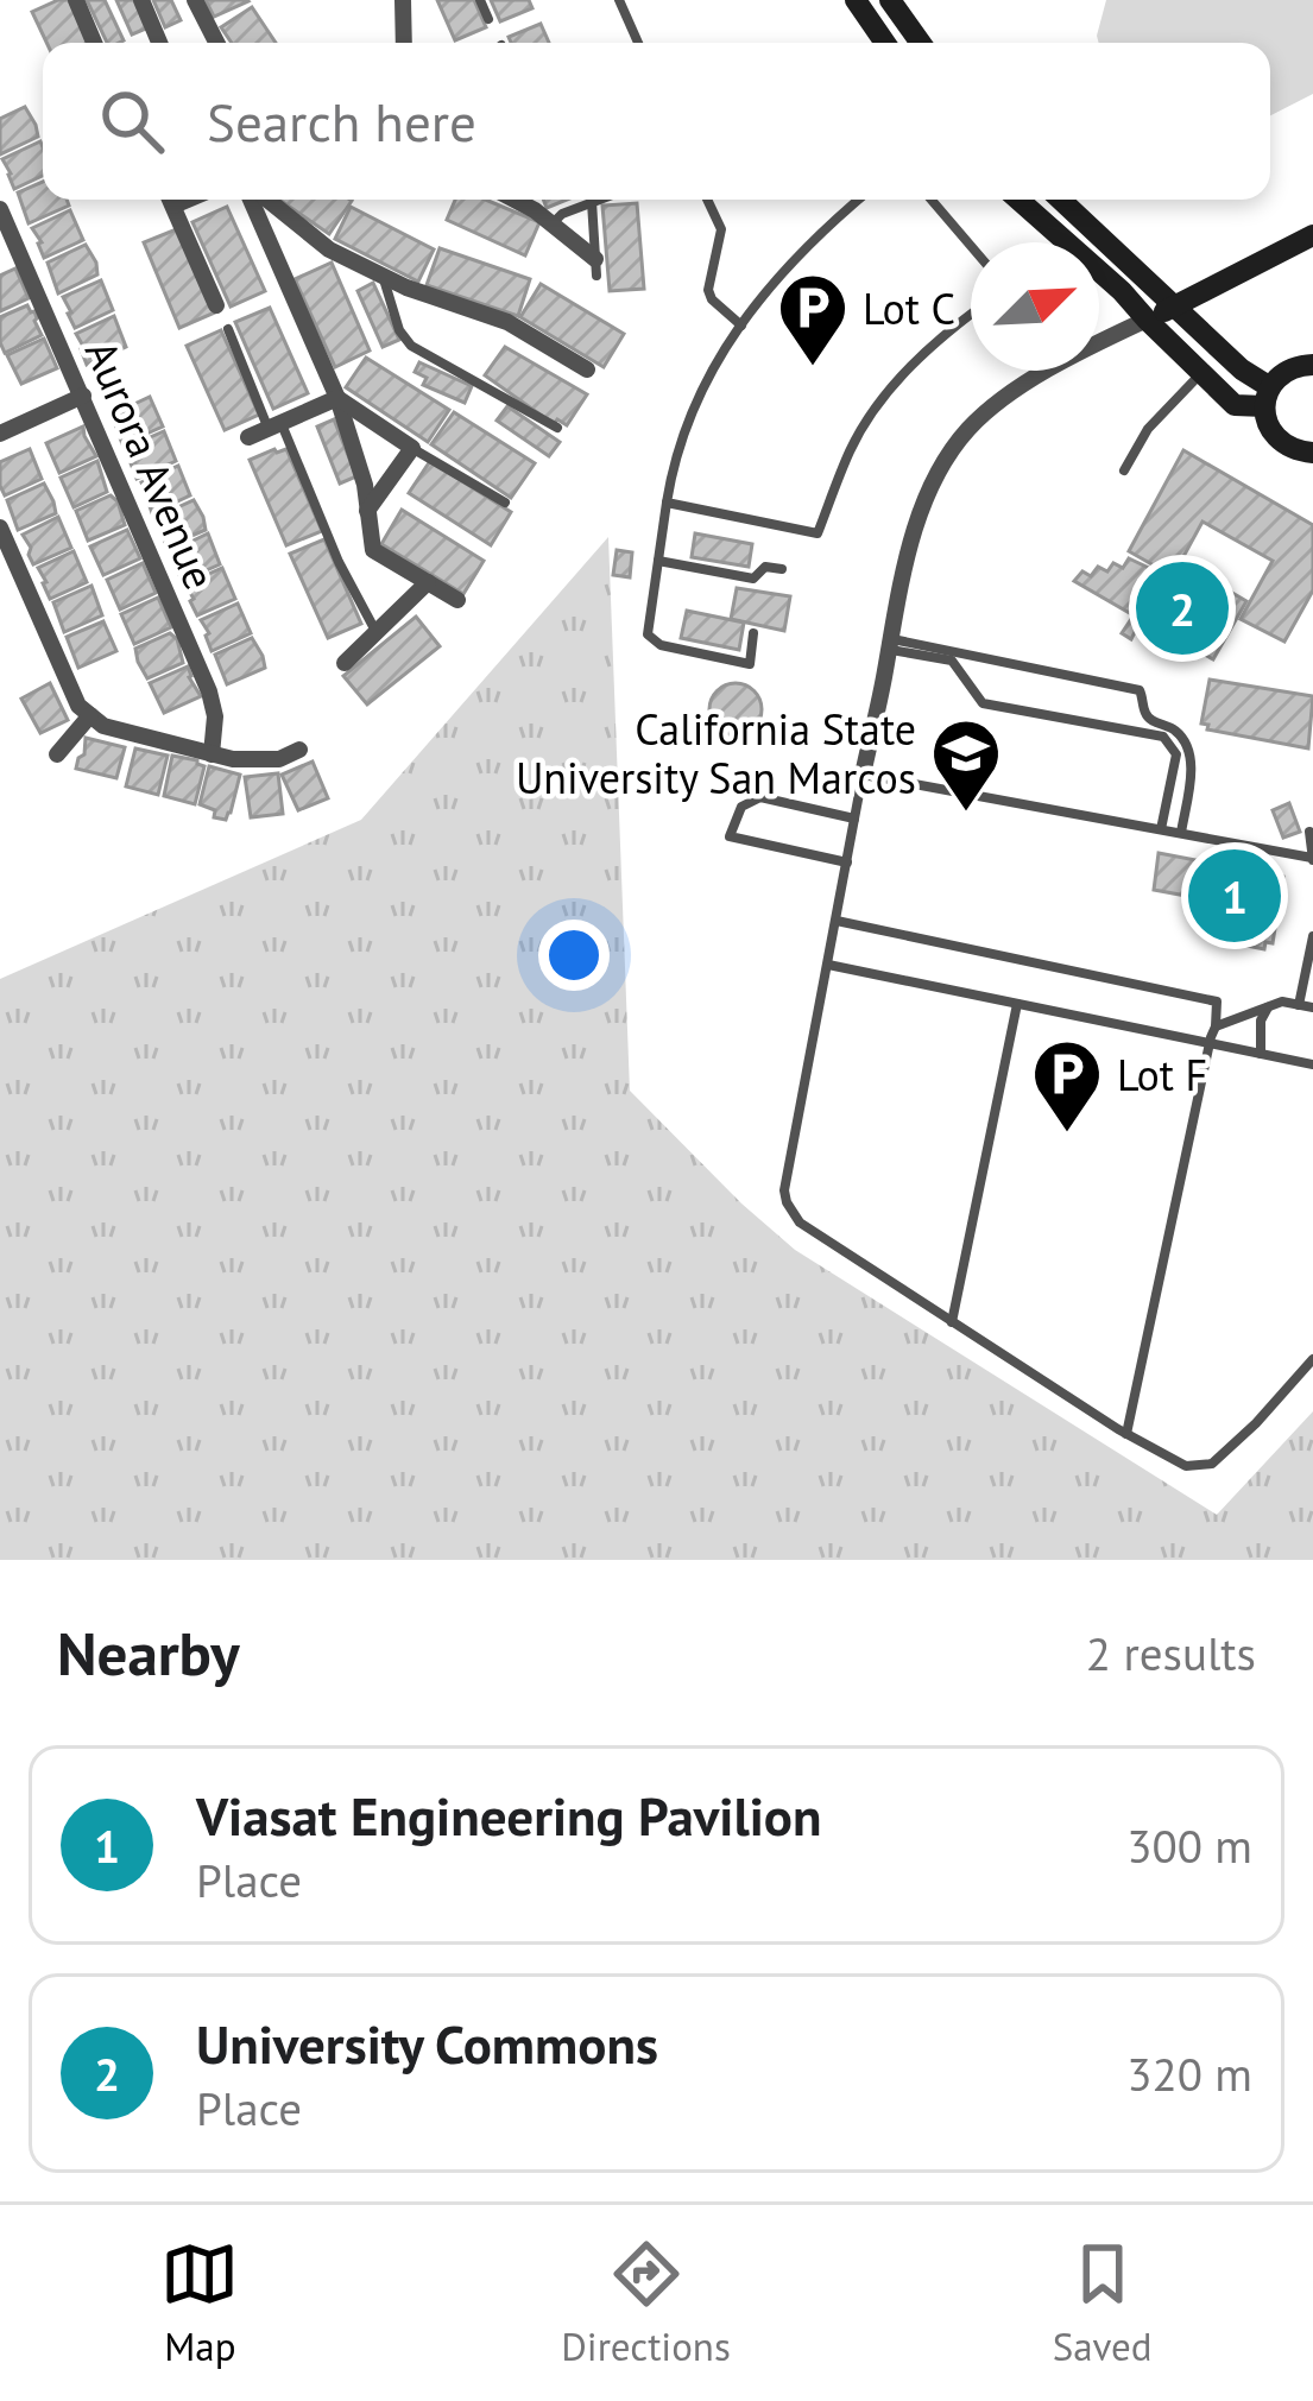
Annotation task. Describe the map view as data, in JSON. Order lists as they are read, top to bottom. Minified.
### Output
{"streets":{"street":["Aurora Avenue"]},"places":{"parking":["Lot C","Lot F"],"school or university":["California State University San Marcos"]},"north":"top right","page":{"search":"Search here","pins":["2","1"],"heading":["Nearby","2 results"],"list":[{"mark":"1","name":"Viasat Engineering Pavilion","note":"Place","value":"300 m"},{"mark":"2","name":"University Commons","note":"Place","value":"320 m"}],"nav":["Map","Directions","Saved"]}}
